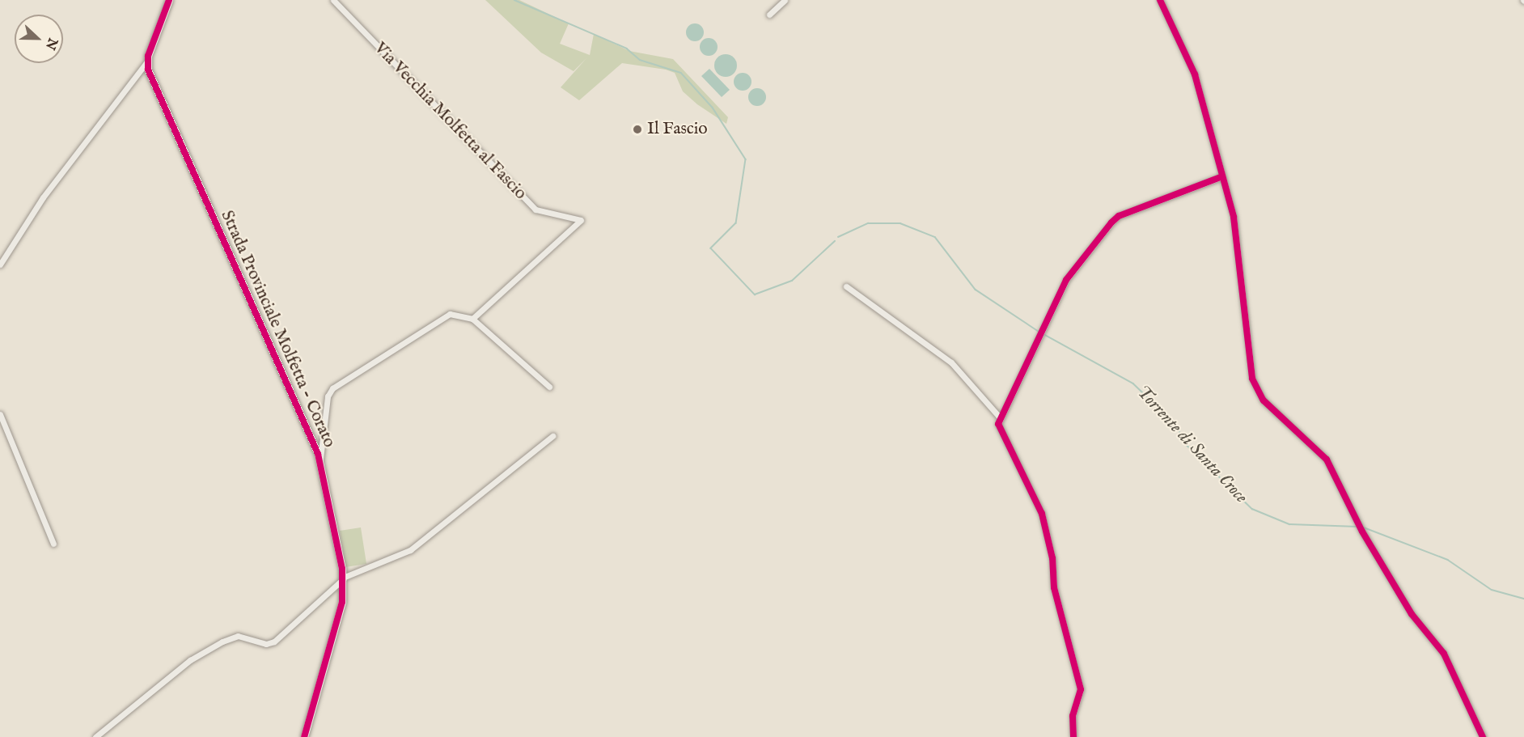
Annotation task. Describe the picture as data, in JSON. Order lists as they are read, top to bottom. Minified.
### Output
{"streets":{"street":["Via Vecchia Molfetta al Fascio","Strada Provinciale Molfetta - Corato"]},"water":["Torrente di Santa Croce"],"places":["Il Fascio"],"north":"right"}
